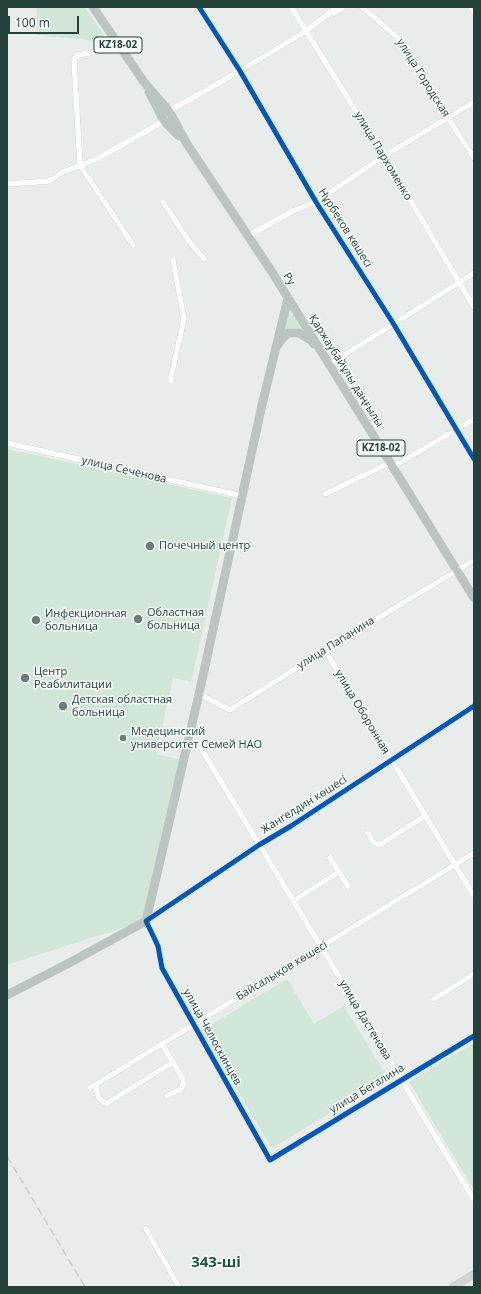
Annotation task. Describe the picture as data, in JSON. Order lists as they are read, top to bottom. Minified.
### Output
{"streets":{"highway":["KZ18-02","Ру","Қаржаубайұлы даңғылы","Жангелдин көшесі"],"street":["улица Городская","улица Пархоменко","Нұрбеков көшесі","улица Сеченова","улица Папанина","улица Оборонная","Байсалықов көшесі","улица Дастенова","улица Челюскинцев","улица Бегалина"]},"crossings":[["KZ18-02","Ру"],["Ру","Қаржаубайұлы даңғылы"],["Қаржаубайұлы даңғылы","улица Папанина"],["улица Папанина","улица Оборонная"],["улица Оборонная","Жангелдин көшесі"],["улица Оборонная","Байсалықов көшесі"],["Жангелдин көшесі","улица Дастенова"],["Жангелдин көшесі","улица Челюскинцев"],["Байсалықов көшесі","улица Дастенова"],["Байсалықов көшесі","улица Челюскинцев"],["улица Дастенова","улица Бегалина"],["улица Челюскинцев","улица Бегалина"]],"districts":["343-ші"],"places":["Почечный центр","Областная больница","Инфекционная больница","Центр Реабилитации","Детская областная больница","Медецинский университет Семей НАО"],"scale_bar":"100 m"}
